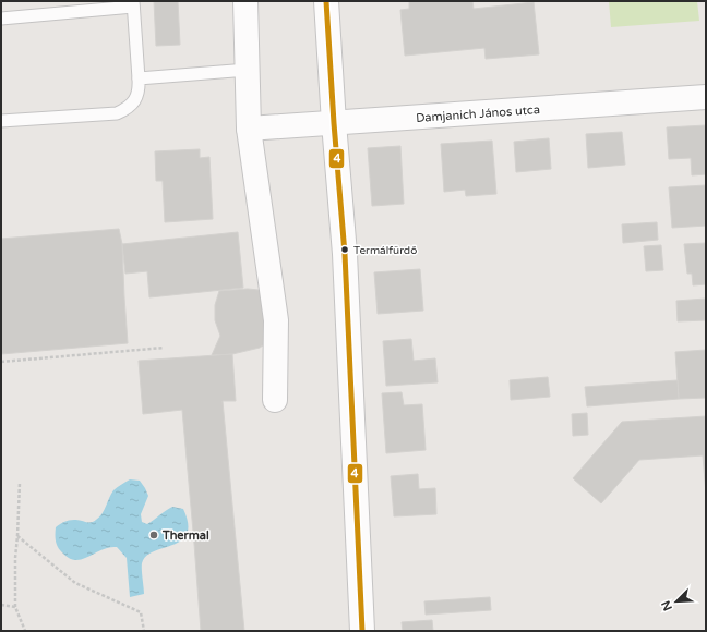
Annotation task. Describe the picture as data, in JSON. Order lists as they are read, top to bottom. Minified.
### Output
{"streets":{"street":["Damjanich János utca"]},"places":["Termálfürdő","Thermal"],"lines":["transit line 4"],"north":"bottom left"}
